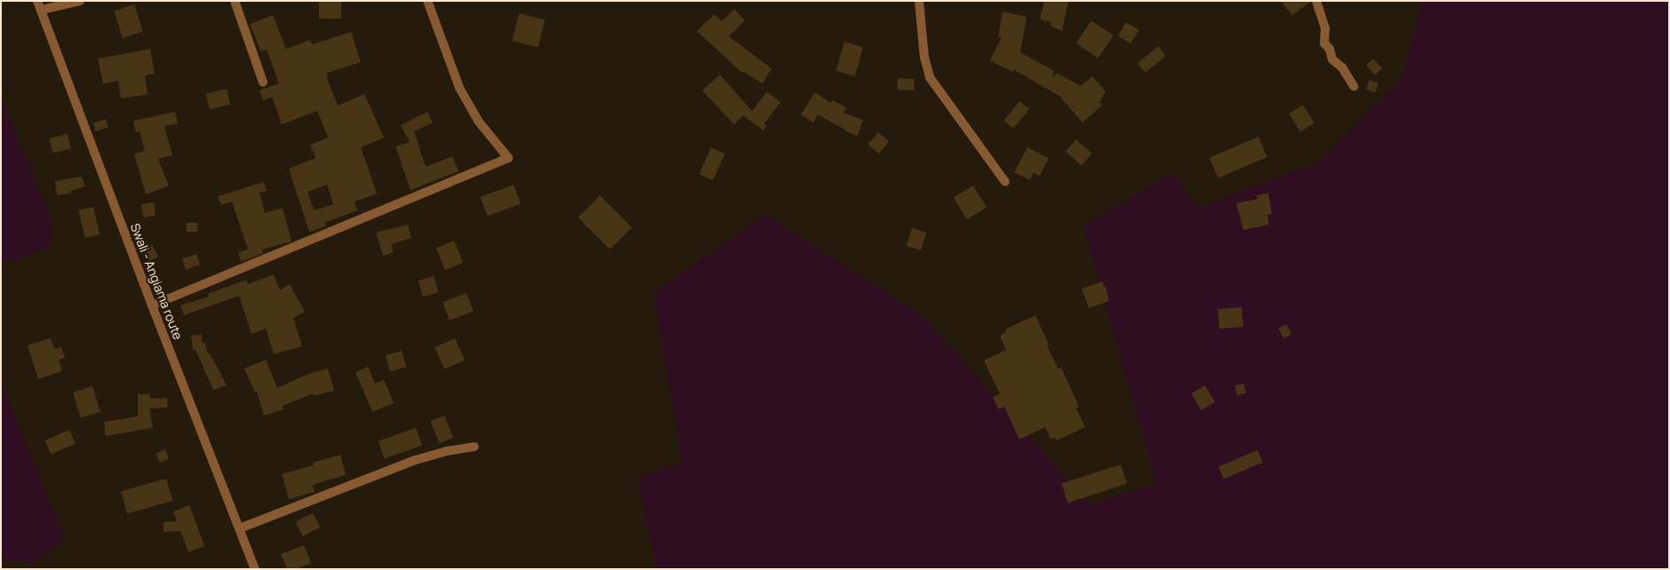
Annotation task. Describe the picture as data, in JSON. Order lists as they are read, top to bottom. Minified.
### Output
{"streets":{"street":["Swali - Angiama route"]}}
